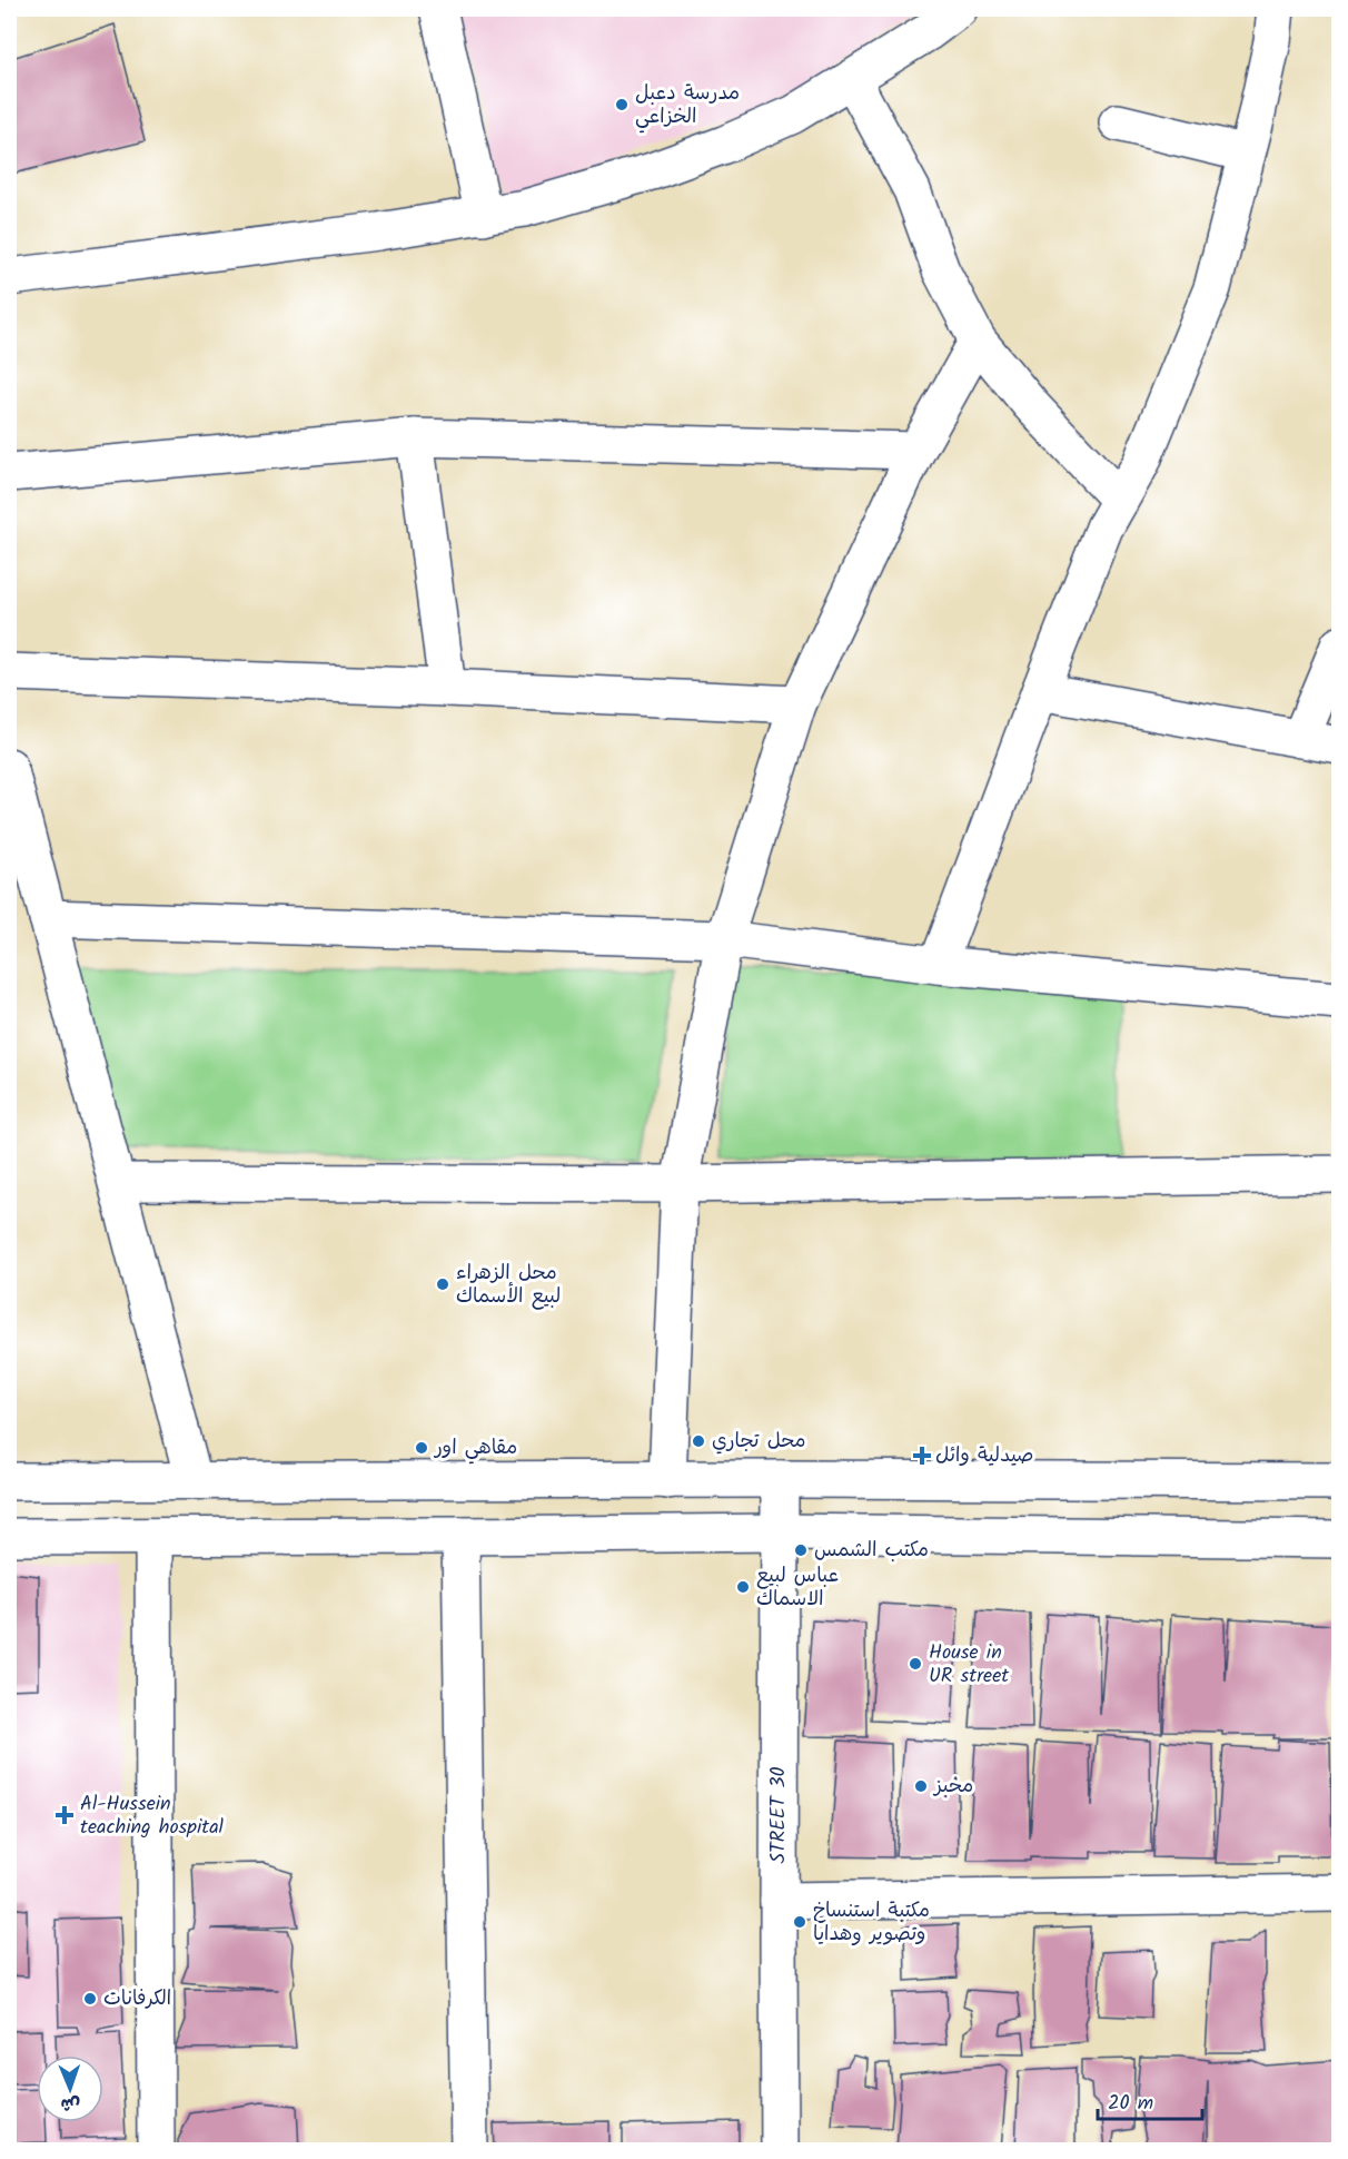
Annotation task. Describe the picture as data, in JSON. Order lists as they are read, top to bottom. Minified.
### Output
{"streets":{"street":["STREET 30"]},"places":{"other":["مدرسة دعبل الخزاعي","محل الزهراء لبيع الأسماك","محل تجاري","مقاهي اور","مكتب الشمس","عباس لبيع الاسماك","House in UR street","مخبز","مكتبة استنساخ وتصوير وهدايا","الكرفانات"],"health":["صيدلية وائل","Al-Hussein teaching hospital"]},"scale_bar":"20 m","north":"bottom"}
